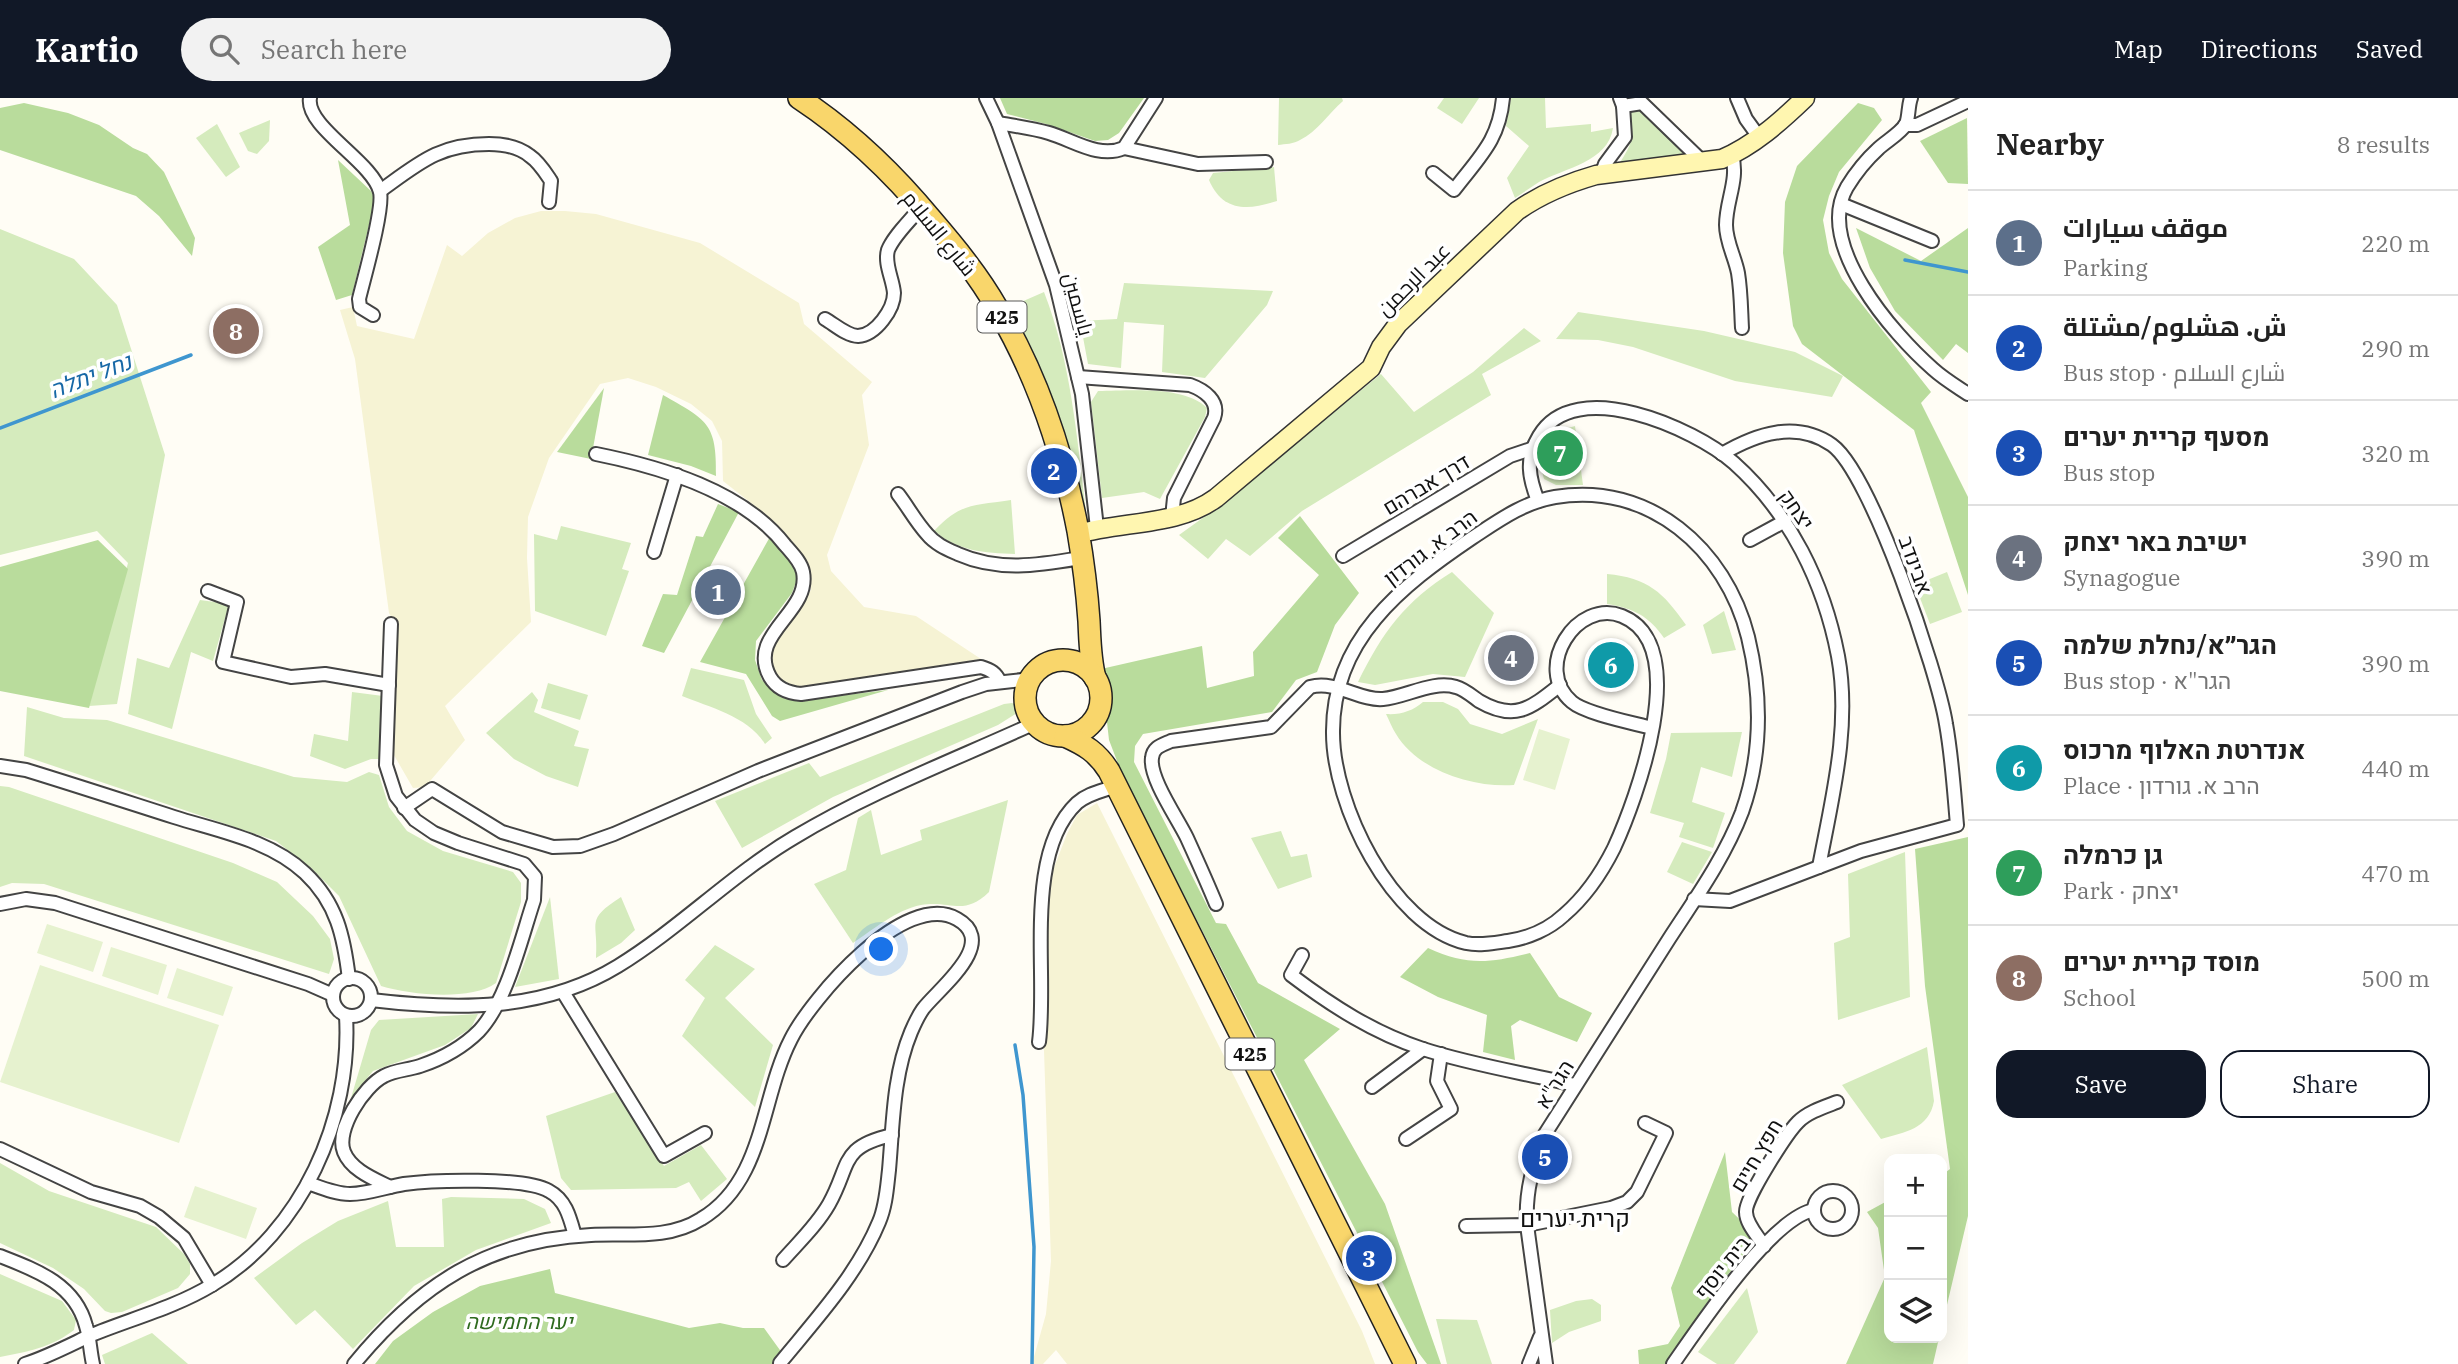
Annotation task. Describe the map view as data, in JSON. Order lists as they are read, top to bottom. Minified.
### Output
{"streets":{"main road":["شارع السلام","425"],"street":["عبد الرحمن","ياسمين","דרך אברהם","יצחק","הרב א. גורדון","אבינדב","הגר\"א","חפץ חיים","בית יוסף"]},"crossings":[["شارع السلام","عبد الرحمن"],["شارع السلام","ياسمين"],["شارع السلام","425"],["عبد الرحمن","ياسمين"],["דרך אברהם","יצחק"],["יצחק","אבינדב"],["הרב א. גורדון","הגר\"א"],["חפץ חיים","בית יוסף"]],"districts":["קרית יערים"],"water":["נחל יתלה"],"parks":["יער החמישה"],"page":{"header":"Kartio","search":"Search here","nav":["Map","Directions","Saved"],"heading":["Nearby","8 results"],"list":[{"mark":"1","name":"موقف سيارات","note":"Parking","value":"220 m"},{"mark":"2","name":"ش. هشلوم/مشتلة","note":"Bus stop · شارع السلام","value":"290 m"},{"mark":"3","name":"מסעף קריית יערים","note":"Bus stop","value":"320 m"},{"mark":"4","name":"ישיבת באר יצחק","note":"Synagogue","value":"390 m"},{"mark":"5","name":"הגר״א/נחלת שלמה","note":"Bus stop · הגר\"א","value":"390 m"},{"mark":"6","name":"אנדרטת האלוף מרכוס","note":"Place · הרב א. גורדון","value":"440 m"},{"mark":"7","name":"גן כרמלה","note":"Park · יצחק","value":"470 m"},{"mark":"8","name":"מוסד קריית יערים","note":"School","value":"500 m"}],"pins":["8","7","2","1","4","6","5","3"],"buttons":["Save","Share"],"map_buttons":["+","−"]}}
